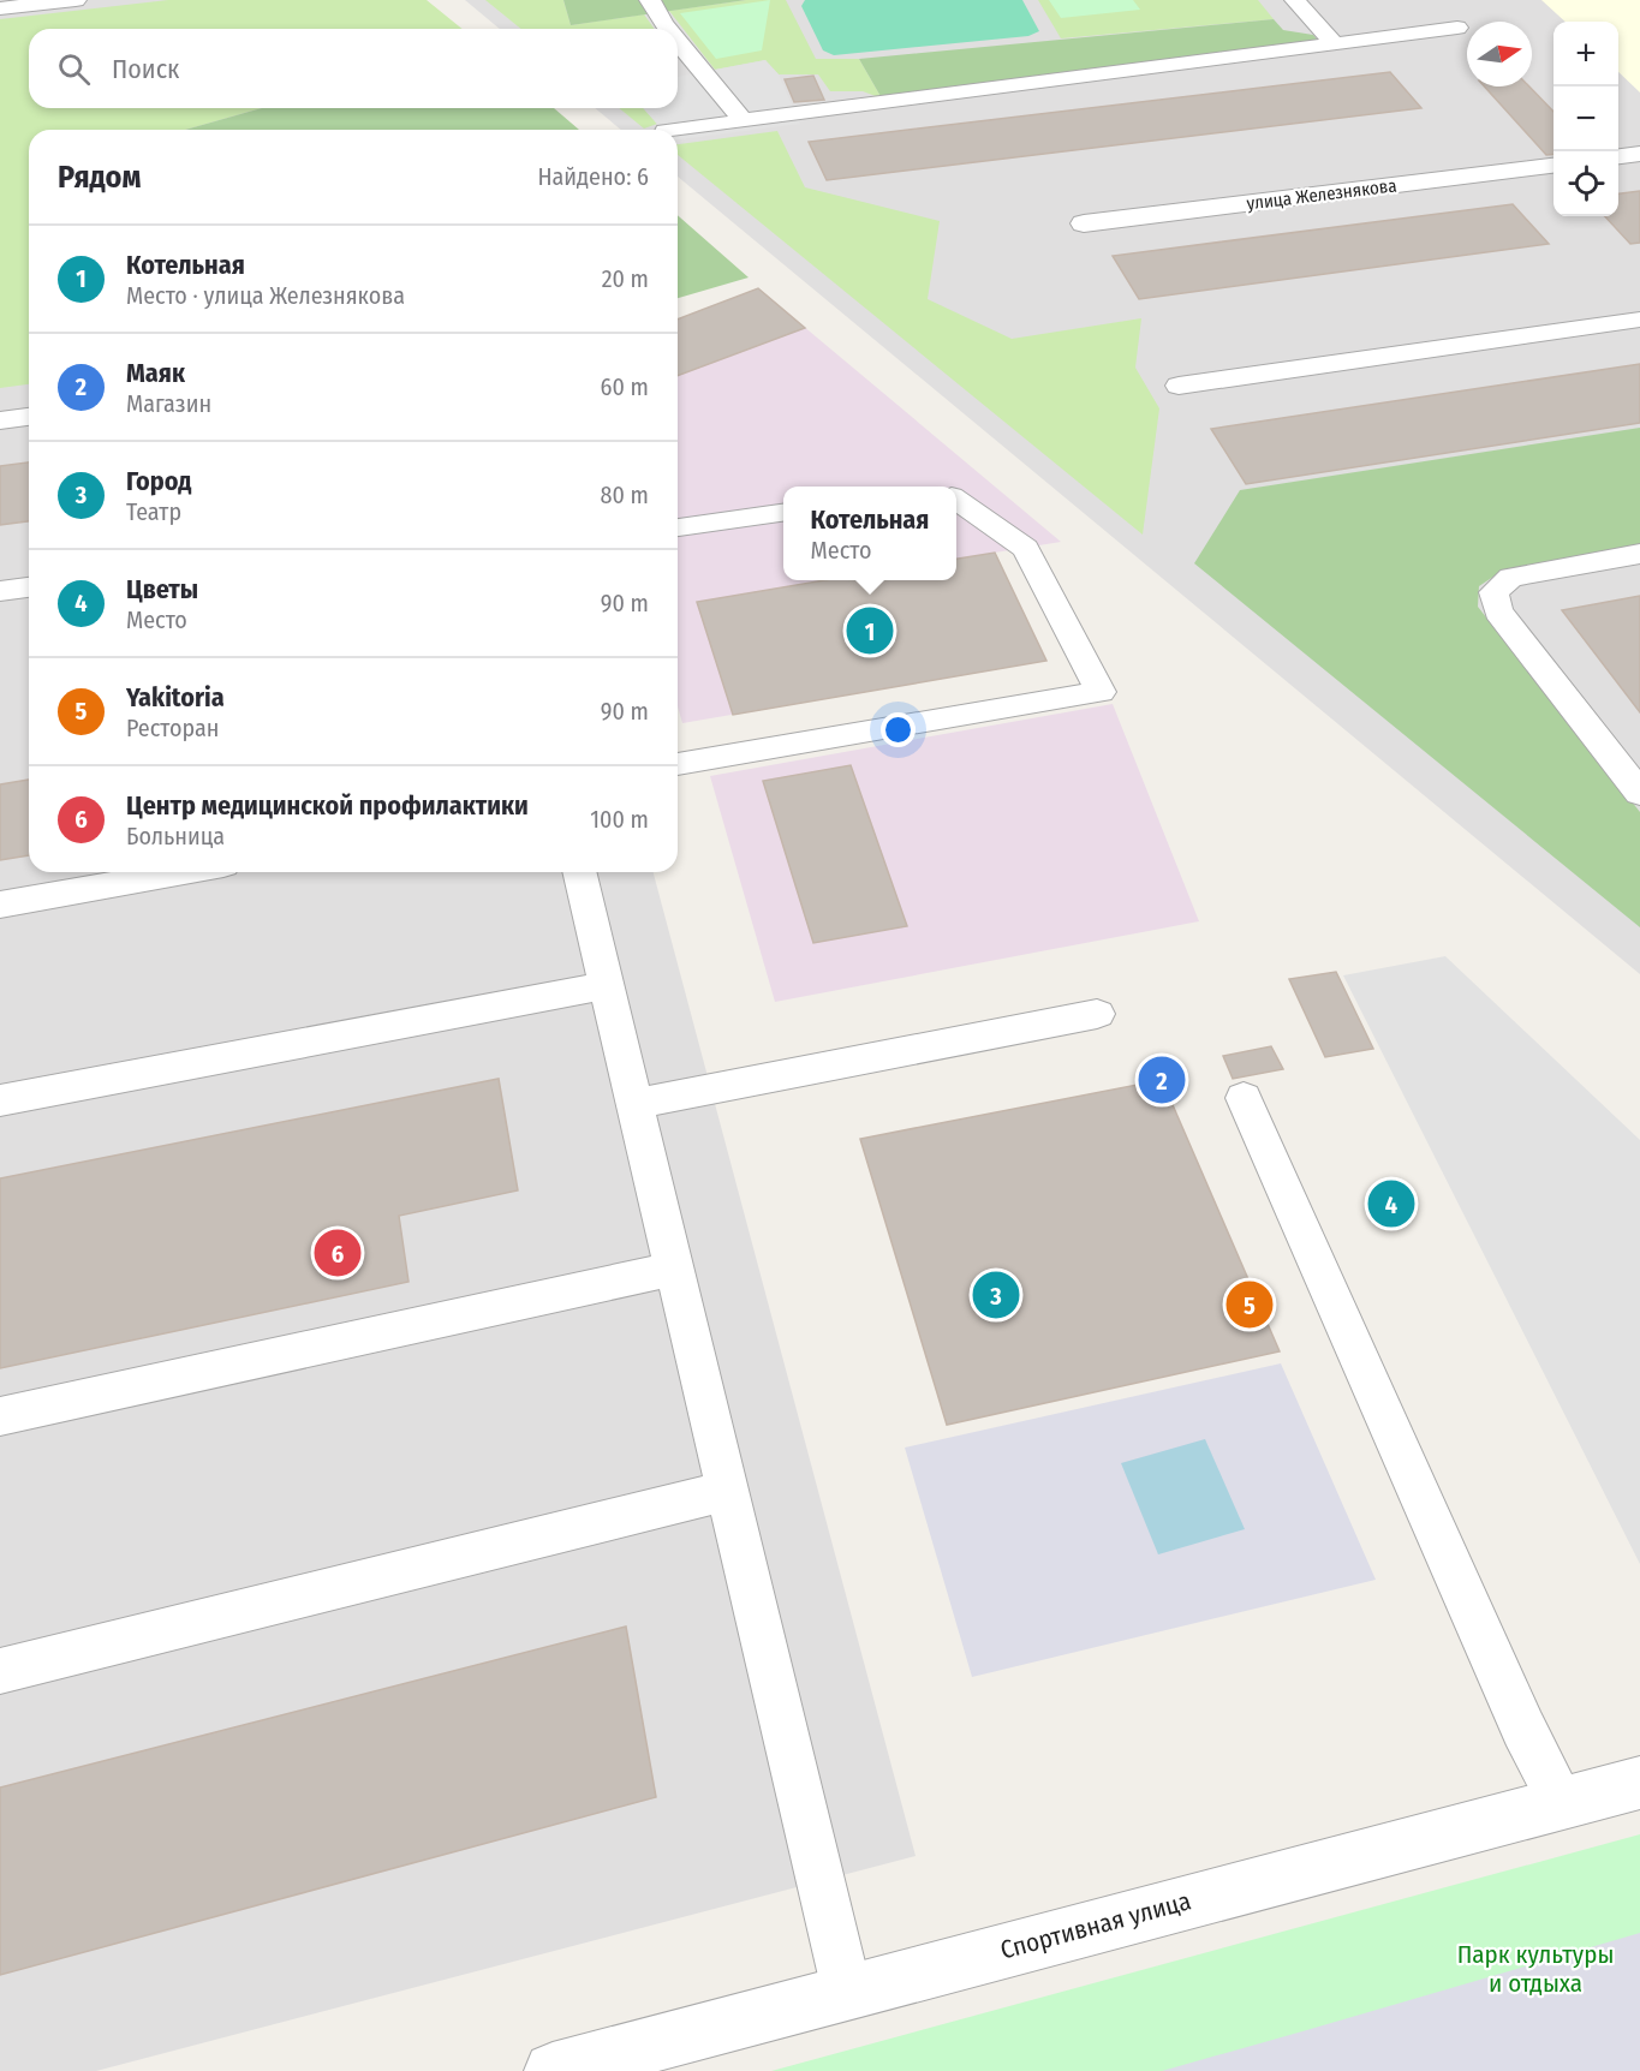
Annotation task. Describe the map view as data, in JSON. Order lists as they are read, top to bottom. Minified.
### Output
{"streets":{"street":["улица Железнякова","Спортивная улица"]},"parks":["Парк культуры и отдыха"],"north":"right","page":{"map_buttons":["+","−"],"search":"Поиск","heading":["Рядом","Найдено: 6"],"list":[{"mark":"1","name":"Котельная","note":"Место · улица Железнякова","value":"20 m"},{"mark":"2","name":"Маяк","note":"Магазин","value":"60 m"},{"mark":"3","name":"Город","note":"Театр","value":"80 m"},{"mark":"4","name":"Цветы","note":"Место","value":"90 m"},{"mark":"5","name":"Yakitoria","note":"Ресторан","value":"90 m"},{"mark":"6","name":"Центр медицинской профилактики","note":"Больница","value":"100 m"}],"popup":["Котельная","Место"],"pins":["1","2","4","6","3","5"]}}
